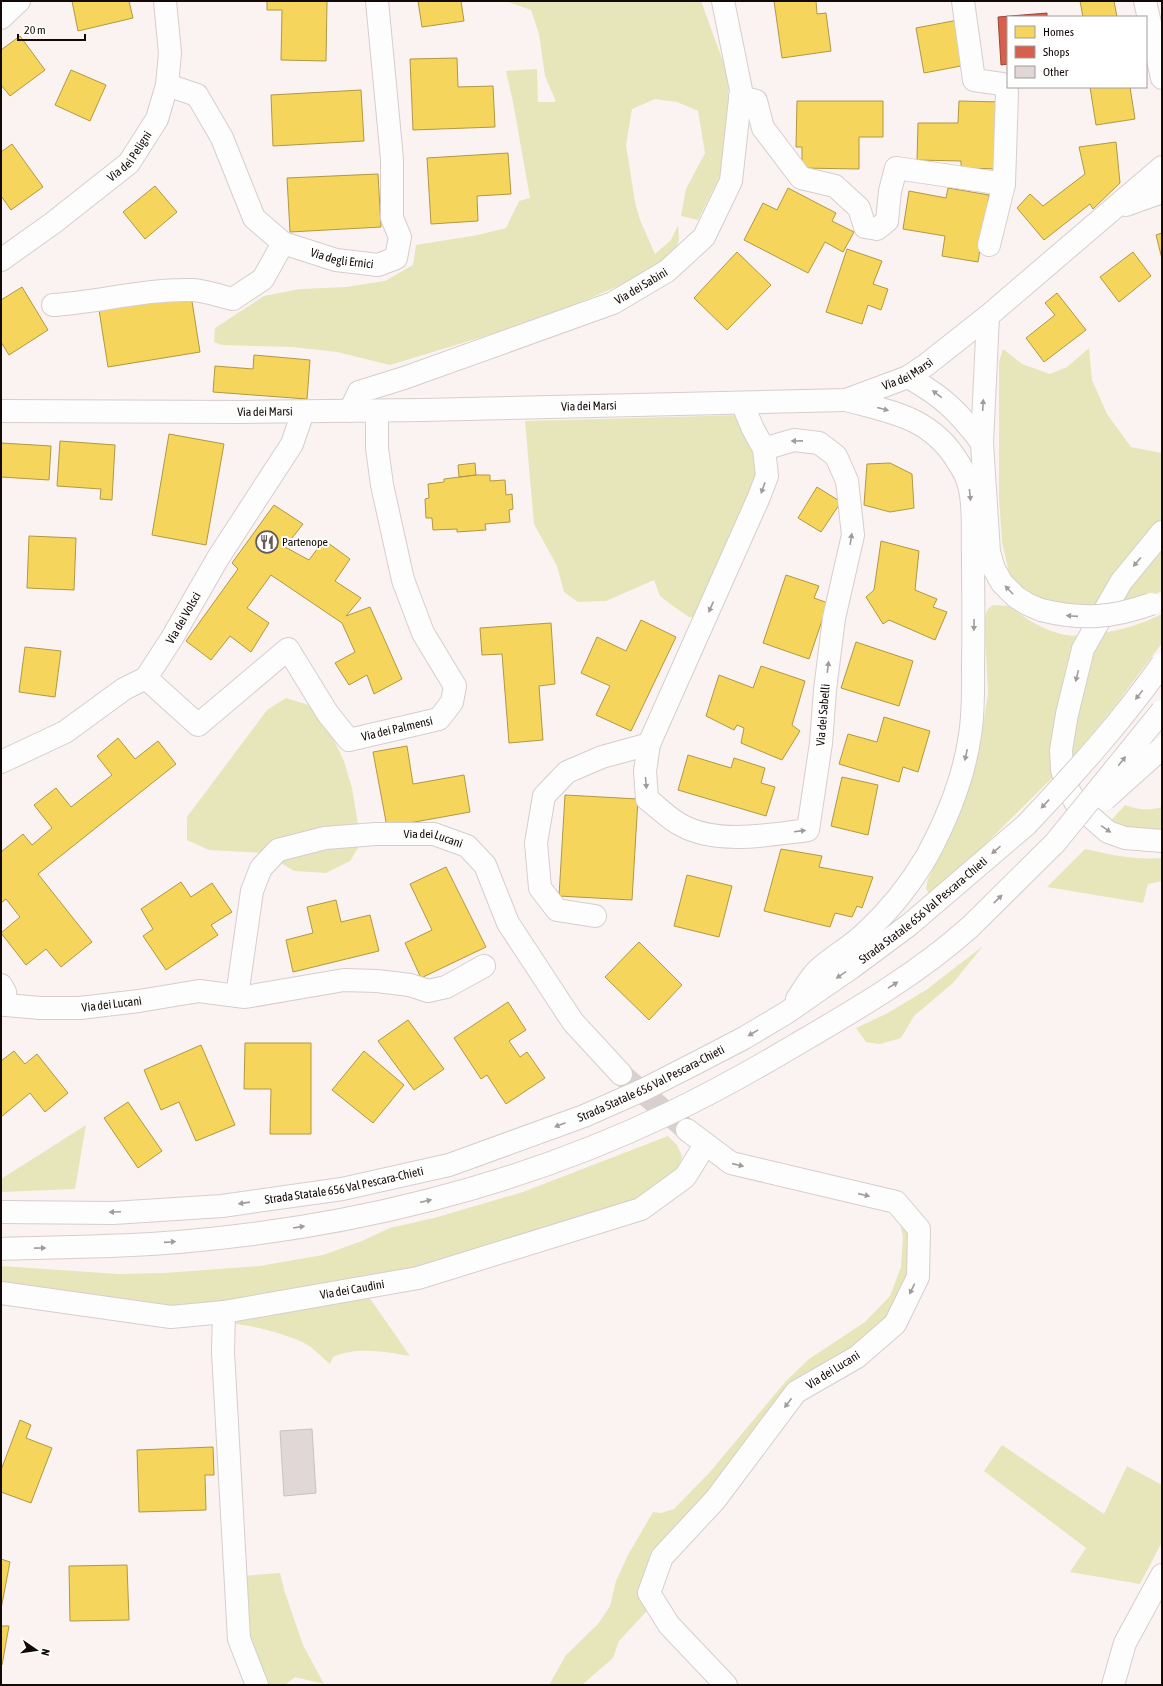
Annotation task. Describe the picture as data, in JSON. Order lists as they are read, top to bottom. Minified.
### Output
{"streets":{"main road":["Via dei Peligni","Via degli Ernici","Via dei Sabini","Via dei Marsi","Via dei Volsci","Via dei Sabelli","Via dei Palmensi","Via dei Lucani","Strada Statale 656 Val Pescara-Chieti","Via dei Caudini"]},"crossings":[["Via dei Peligni","Via degli Ernici"],["Via dei Sabini","Via dei Marsi"],["Via dei Marsi","Via dei Volsci"],["Via dei Marsi","Via dei Sabelli"],["Via dei Marsi","Via dei Palmensi"],["Via dei Volsci","Via dei Palmensi"],["Via dei Lucani","Via dei Caudini"]],"places":{"restaurant":["Partenope"]},"legend":["Homes","Shops","Other"],"scale_bar":"20 m","north":"right"}
